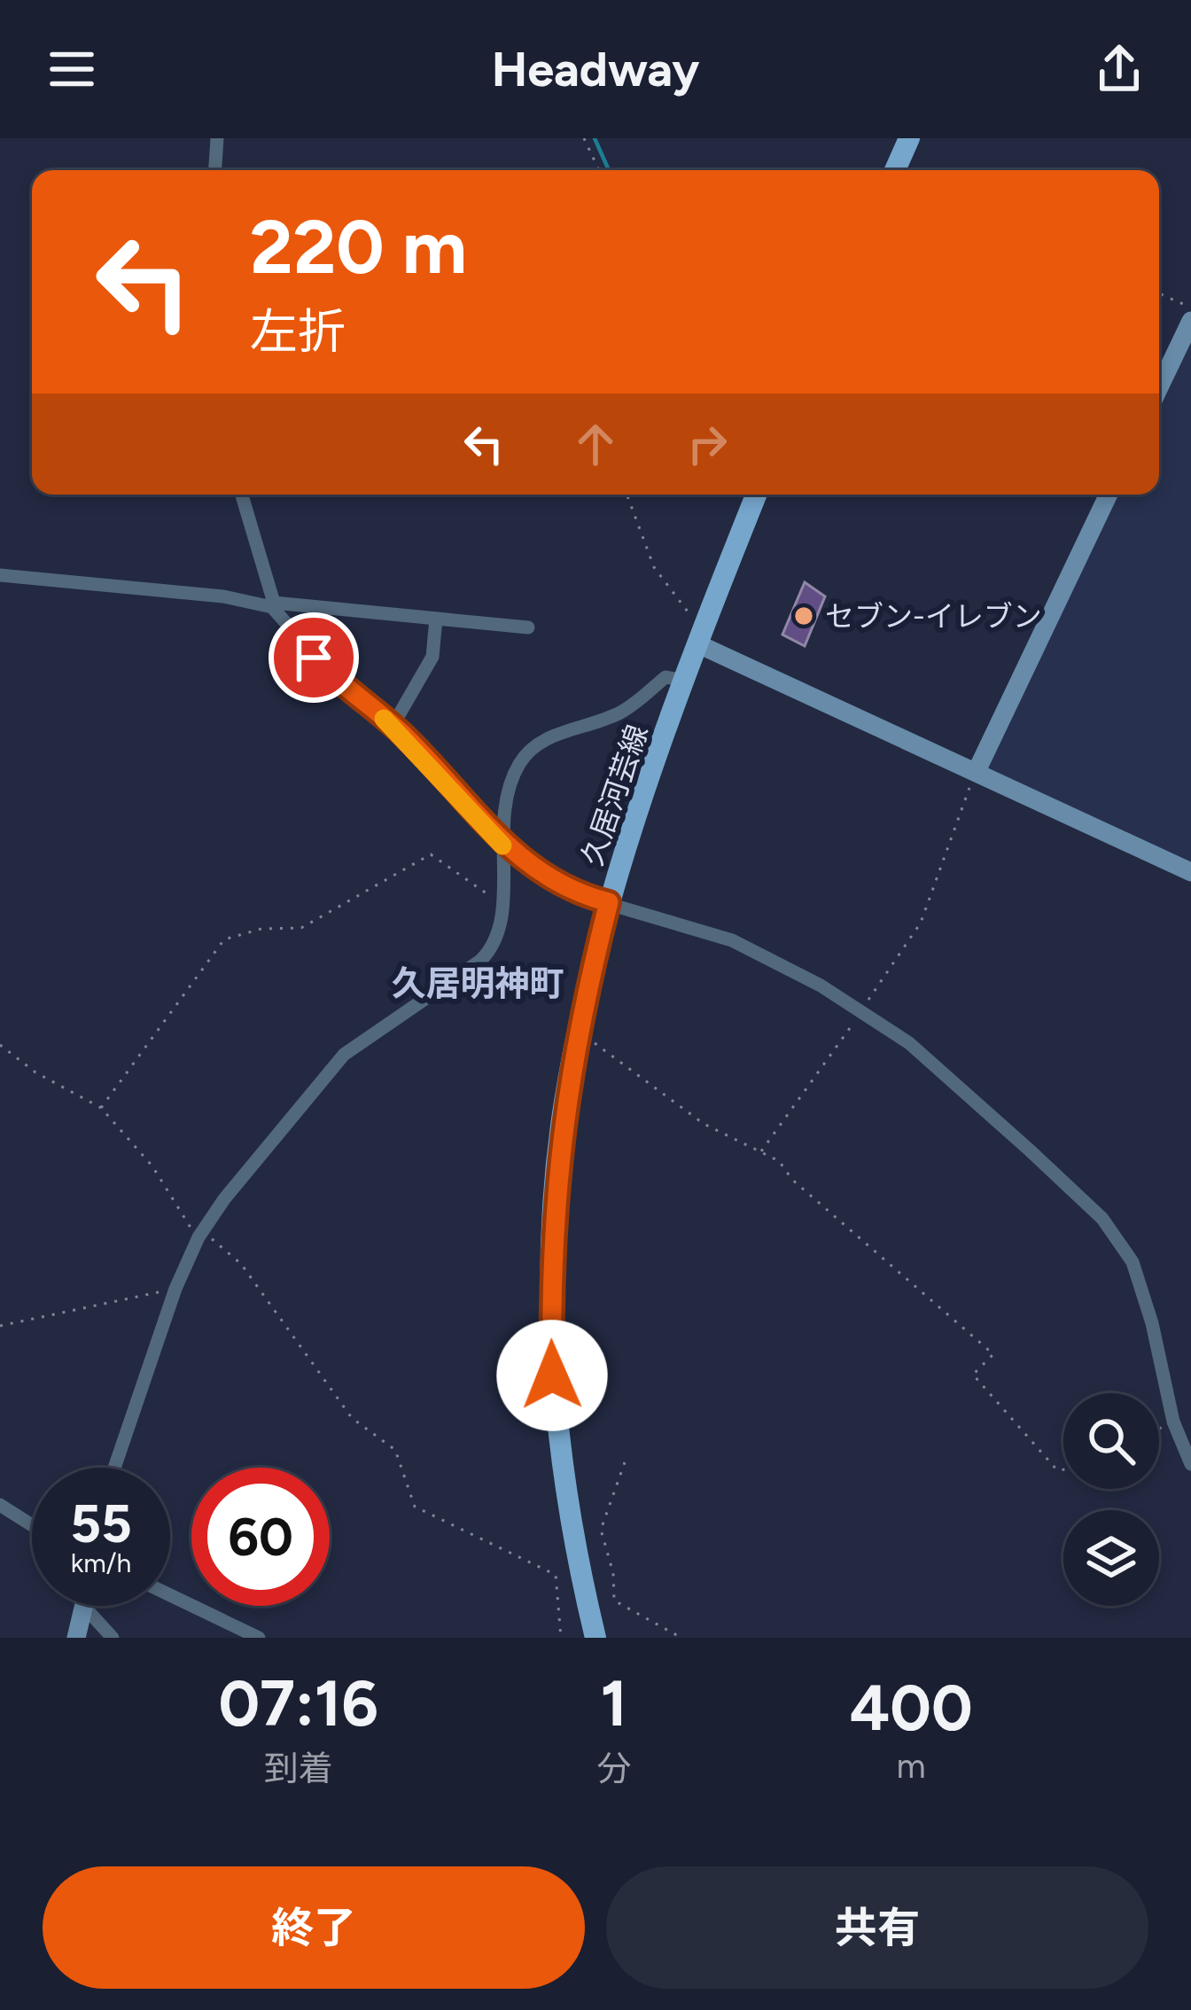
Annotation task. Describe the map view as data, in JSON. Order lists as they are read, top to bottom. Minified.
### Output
{"streets":{"main road":["久居河芸線"]},"districts":["久居明神町"],"places":["セブン-イレブン"],"page":{"header":"Headway","turn":["220 m","左折"],"speed":"55 km/h","limit":"60","eta":["07:16","到着","1","分","400","m"],"buttons":["終了","共有"]}}
